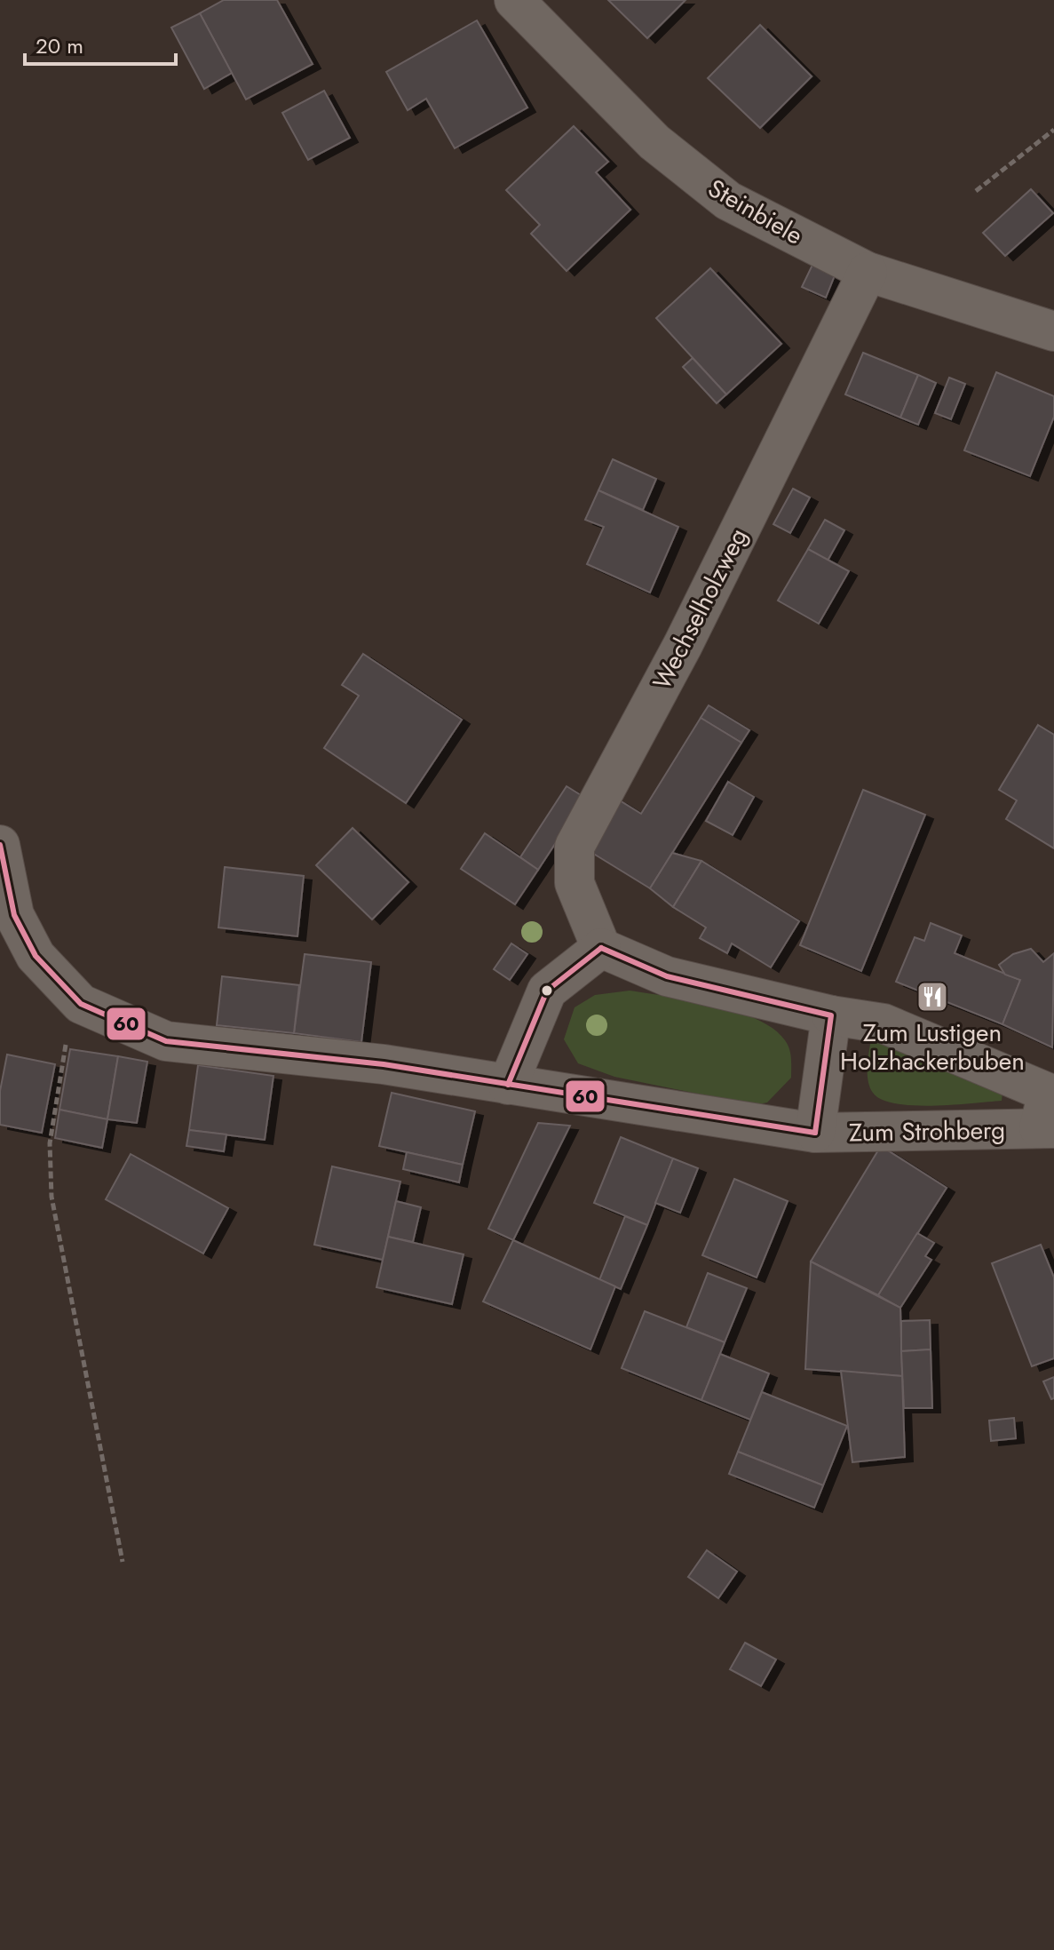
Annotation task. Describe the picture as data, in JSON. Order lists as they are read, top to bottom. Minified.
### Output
{"streets":{"street":["Steinbiele","Wechselholzweg","Zum Strohberg"]},"crossings":[["Steinbiele","Wechselholzweg"],["Wechselholzweg","Zum Strohberg"]],"places":{"restaurant":["Zum Lustigen Holzhackerbuben"]},"lines":["transit line 60"],"scale_bar":"20 m"}
